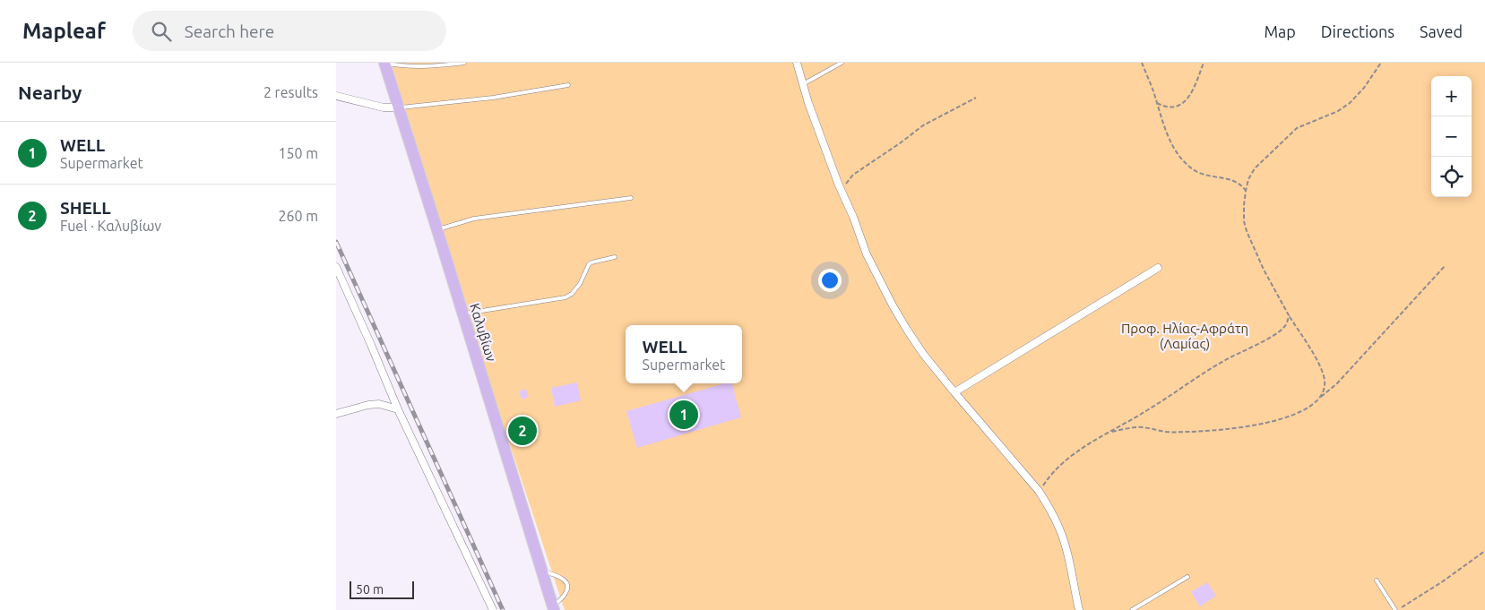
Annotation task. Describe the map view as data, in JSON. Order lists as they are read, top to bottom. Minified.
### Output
{"streets":{"main road":["Καλυβίων"]},"parks":["Προφ. Ηλίας-Αφράτη (Λαμίας)"],"scale_bar":"50 m","page":{"header":"Mapleaf","search":"Search here","nav":["Map","Directions","Saved"],"heading":["Nearby","2 results"],"map_buttons":["+","−"],"list":[{"mark":"1","name":"WELL","note":"Supermarket","value":"150 m"},{"mark":"2","name":"SHELL","note":"Fuel · Καλυβίων","value":"260 m"}],"popup":["WELL","Supermarket"],"pins":["1","2"],"scale":"50 m"}}
